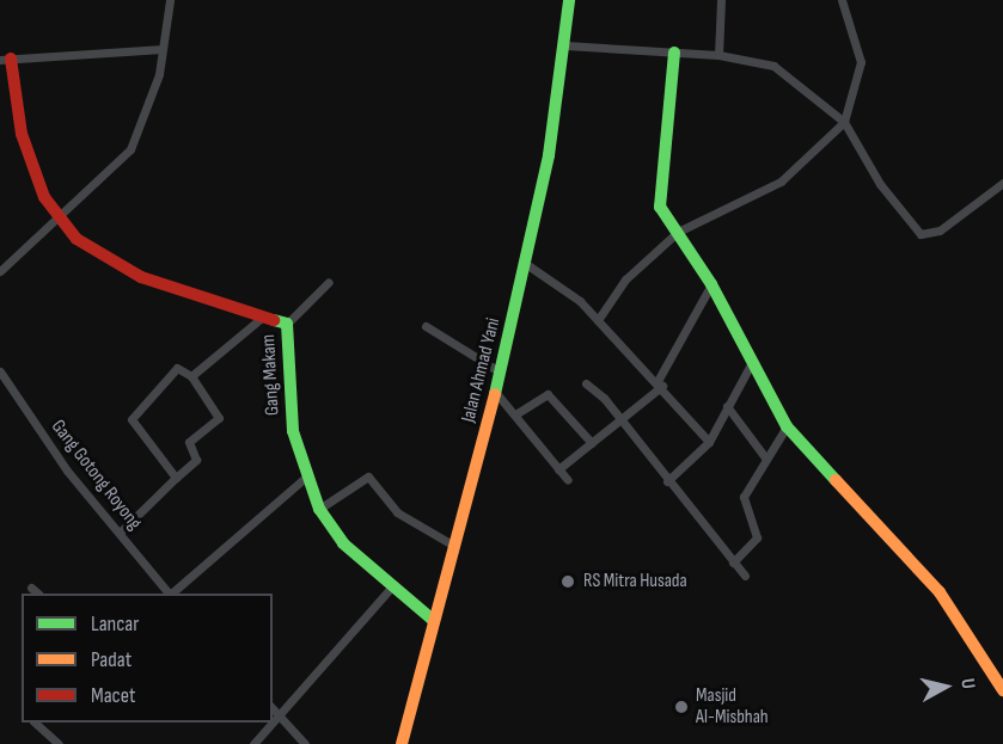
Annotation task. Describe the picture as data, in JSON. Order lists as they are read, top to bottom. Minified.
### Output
{"streets":{"main road":["Jalan Ahmad Yani","Gang Makam"],"street":["Gang Gotong Royong"]},"crossings":[["Jalan Ahmad Yani","Gang Makam"]],"places":["RS Mitra Husada","Masjid Al-Misbhah"],"legend":["Lancar","Padat","Macet"],"north":"right"}
